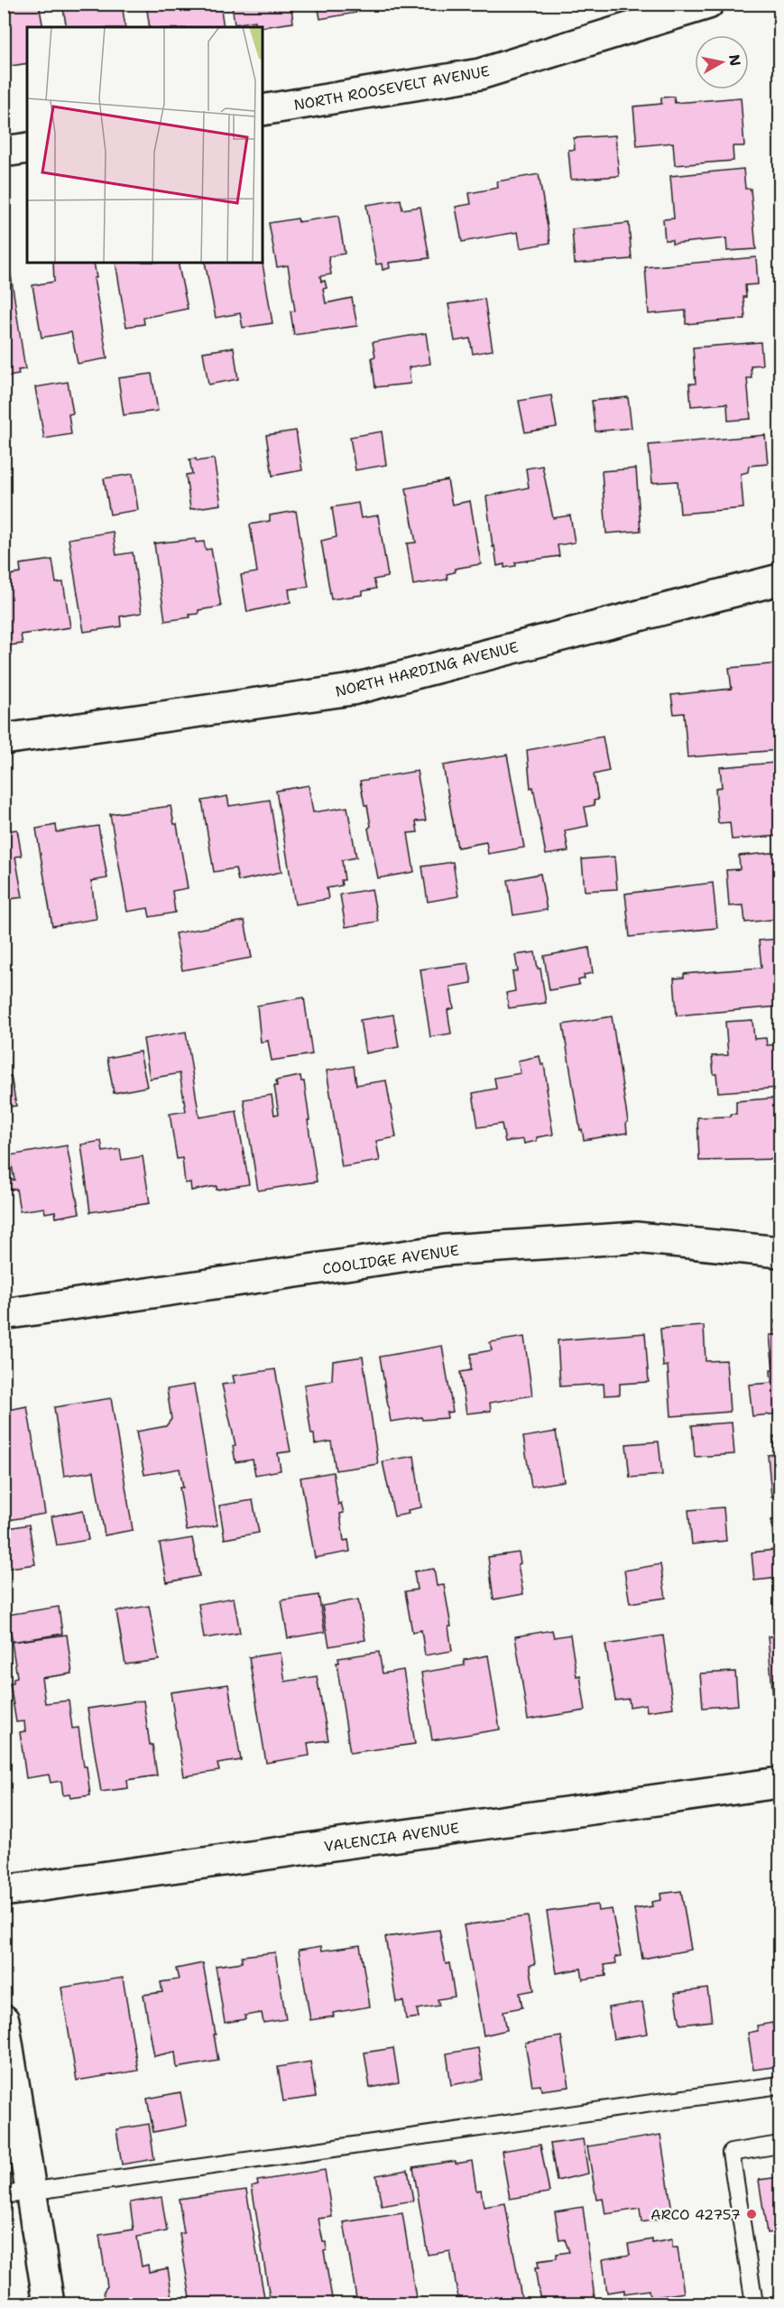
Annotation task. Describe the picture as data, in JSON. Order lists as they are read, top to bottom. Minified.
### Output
{"streets":{"street":["NORTH ROOSEVELT AVENUE","NORTH HARDING AVENUE","COOLIDGE AVENUE","VALENCIA AVENUE"]},"places":["ARCO 42757"],"north":"right"}
